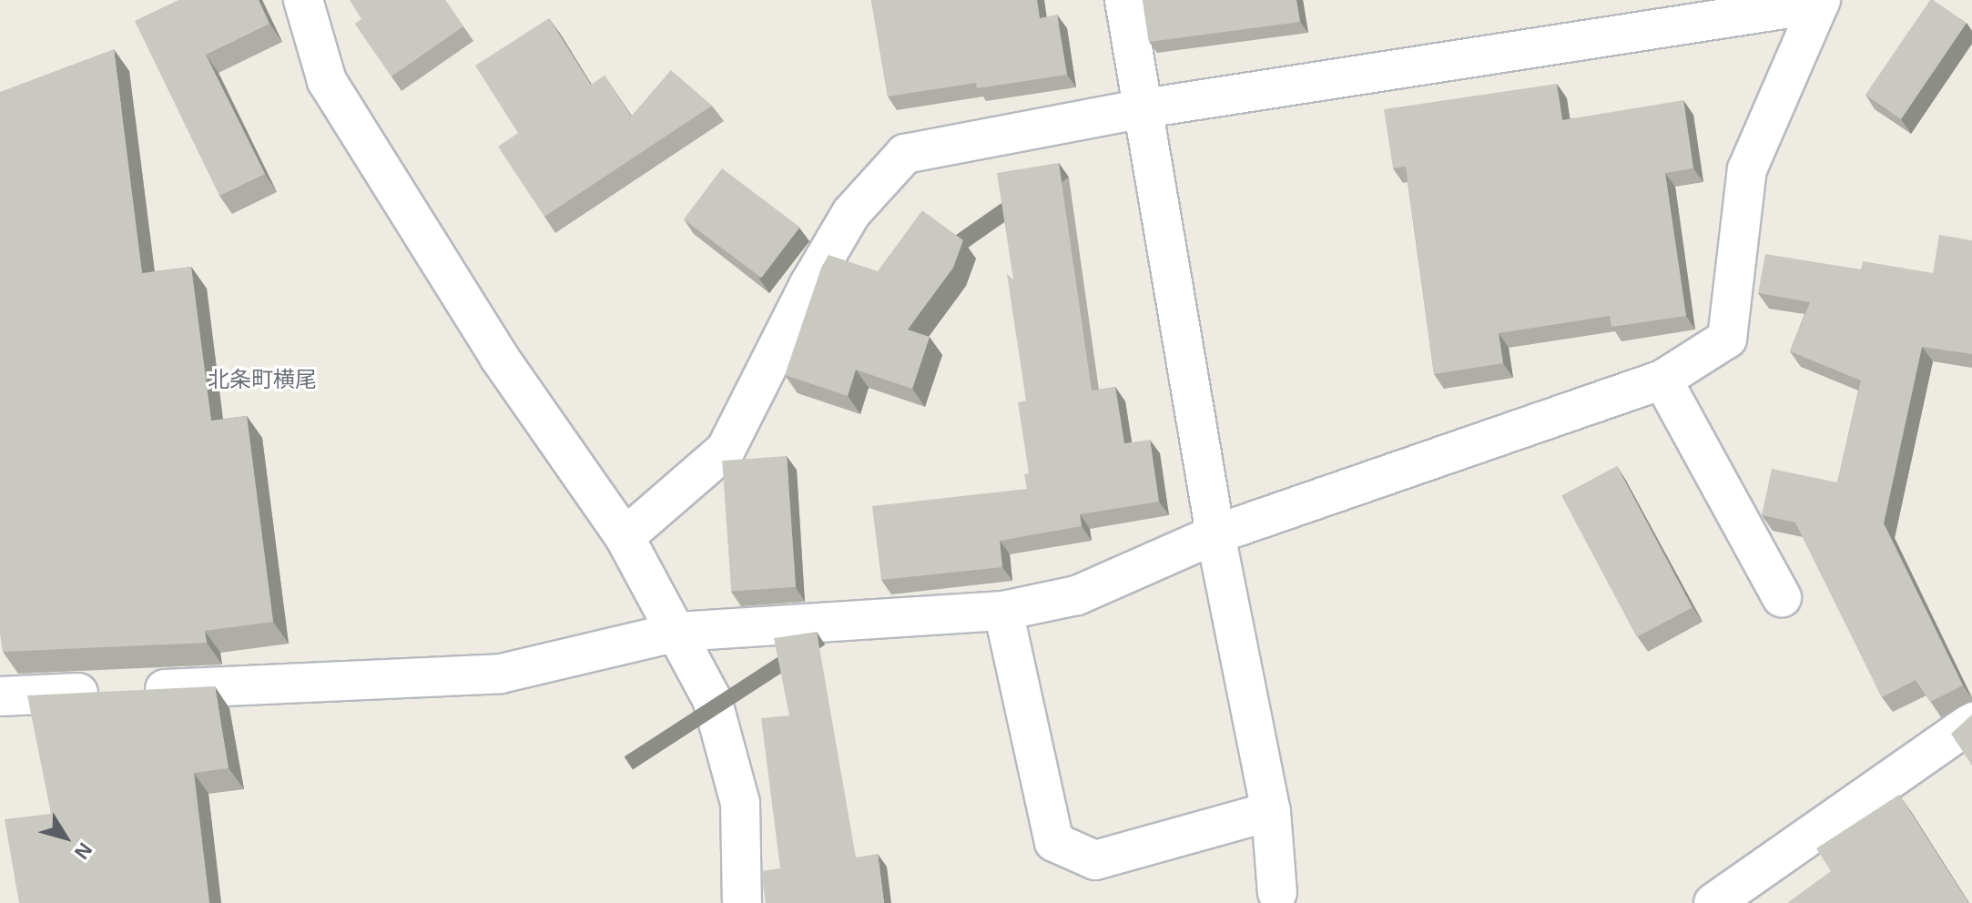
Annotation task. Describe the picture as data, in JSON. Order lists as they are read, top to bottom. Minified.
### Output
{"districts":["北条町横尾"],"north":"bottom right"}
